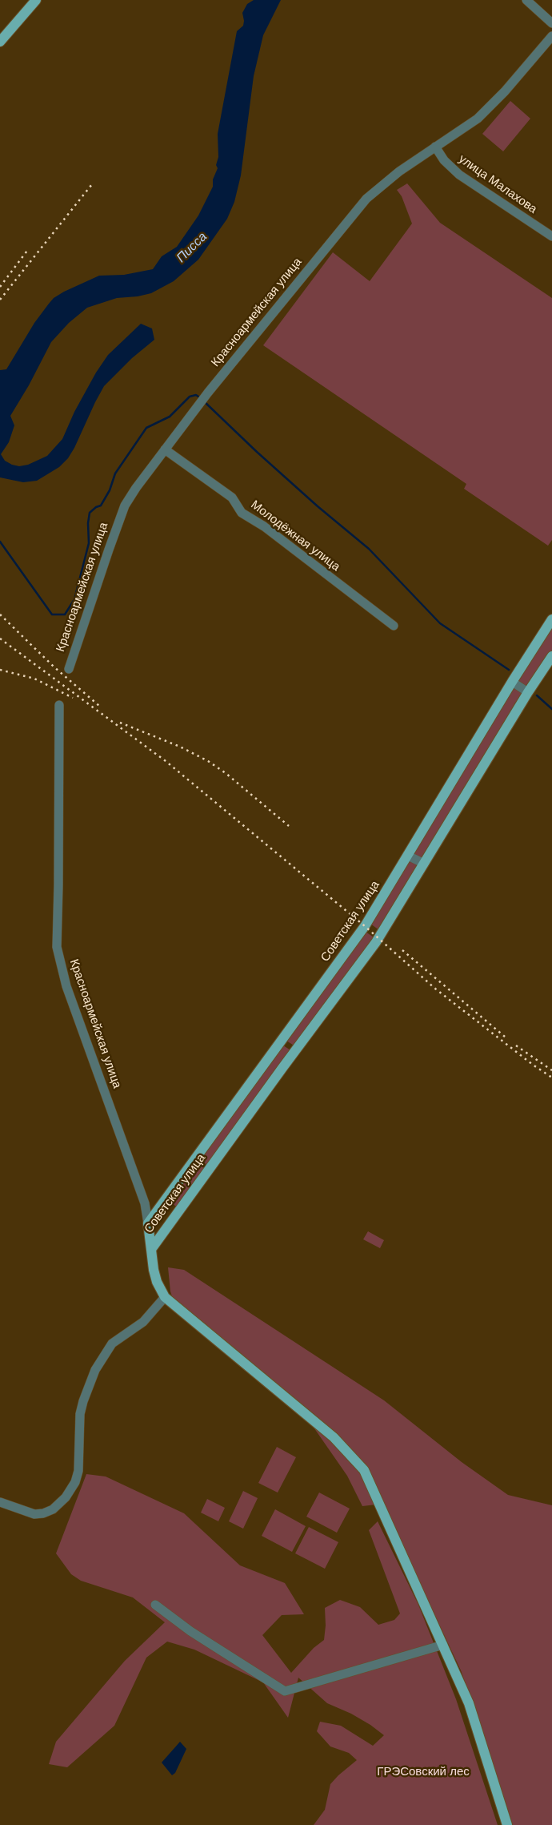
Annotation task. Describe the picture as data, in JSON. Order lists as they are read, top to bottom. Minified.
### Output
{"streets":{"main road":["Красноармейская улица","Советская улица"],"street":["улица Малахова","Молодёжная улица"]},"crossings":[["улица Малахова","Красноармейская улица"],["Красноармейская улица","Молодёжная улица"],["Красноармейская улица","Советская улица"]],"water":["Писса"],"parks":["ГРЭСовский лес"]}
